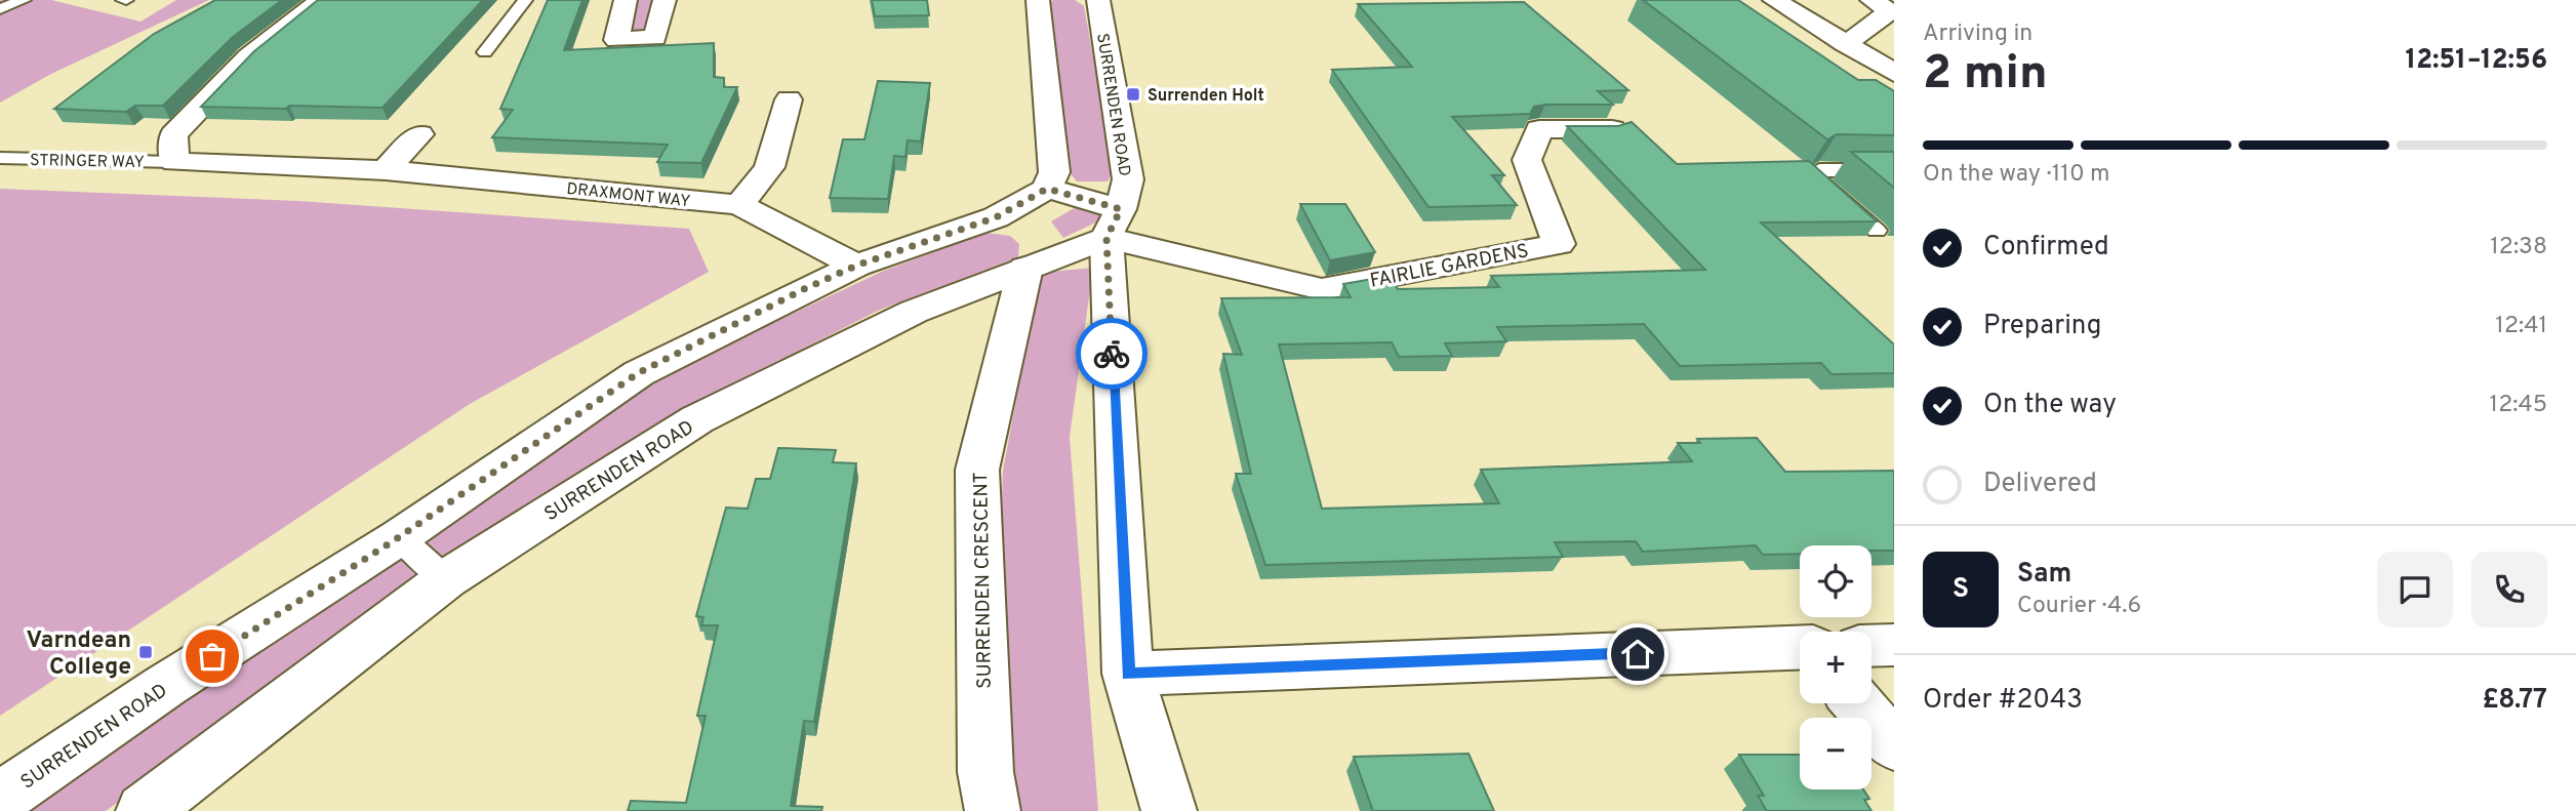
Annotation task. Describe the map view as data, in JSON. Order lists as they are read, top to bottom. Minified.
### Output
{"streets":{"street":["SURRENDEN ROAD","DRAXMONT WAY","FAIRLIE GARDENS","SURRENDEN CRESCENT"],"lane":["STRINGER WAY"]},"crossings":[["SURRENDEN ROAD","DRAXMONT WAY"],["SURRENDEN ROAD","FAIRLIE GARDENS"],["SURRENDEN ROAD","SURRENDEN CRESCENT"],["STRINGER WAY","DRAXMONT WAY"]],"places":{"transit":["Surrenden Holt","Varndean College"]},"page":{"heading":["2 min","Arriving in","12:51–12:56"],"panel":["Sam","Courier · 4.6","Order #2043","£8.77"],"bar":"On the way · 110 m","list":[["Confirmed","12:38"],["Preparing","12:41"],["On the way","12:45"],"Delivered"],"map_buttons":["+","−"],"round":"S"}}
